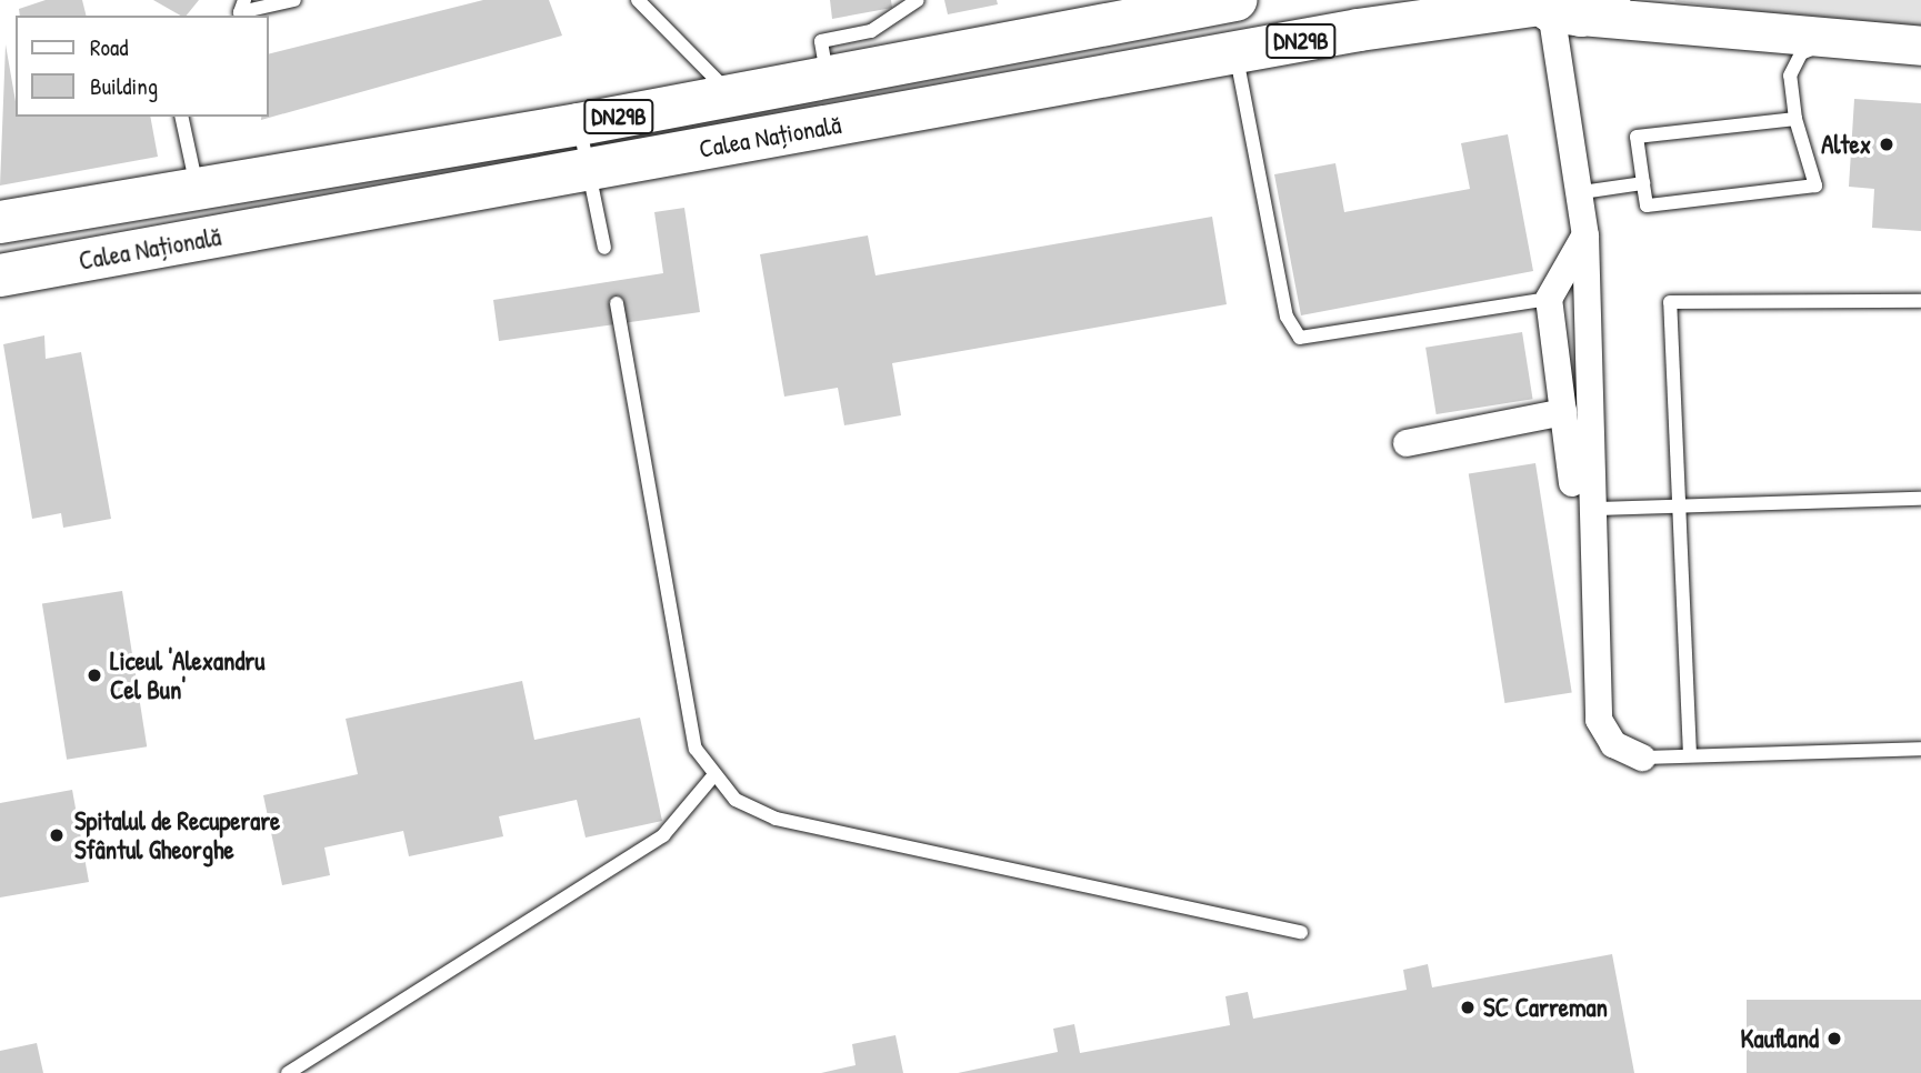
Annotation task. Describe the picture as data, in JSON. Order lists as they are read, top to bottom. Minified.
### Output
{"streets":{"main road":["DN29B","Calea Națională"]},"places":["Altex","Liceul 'Alexandru Cel Bun'","Spitalul de Recuperare Sfântul Gheorghe","SC Carreman","Kaufland"],"legend":["Road","Building"]}
